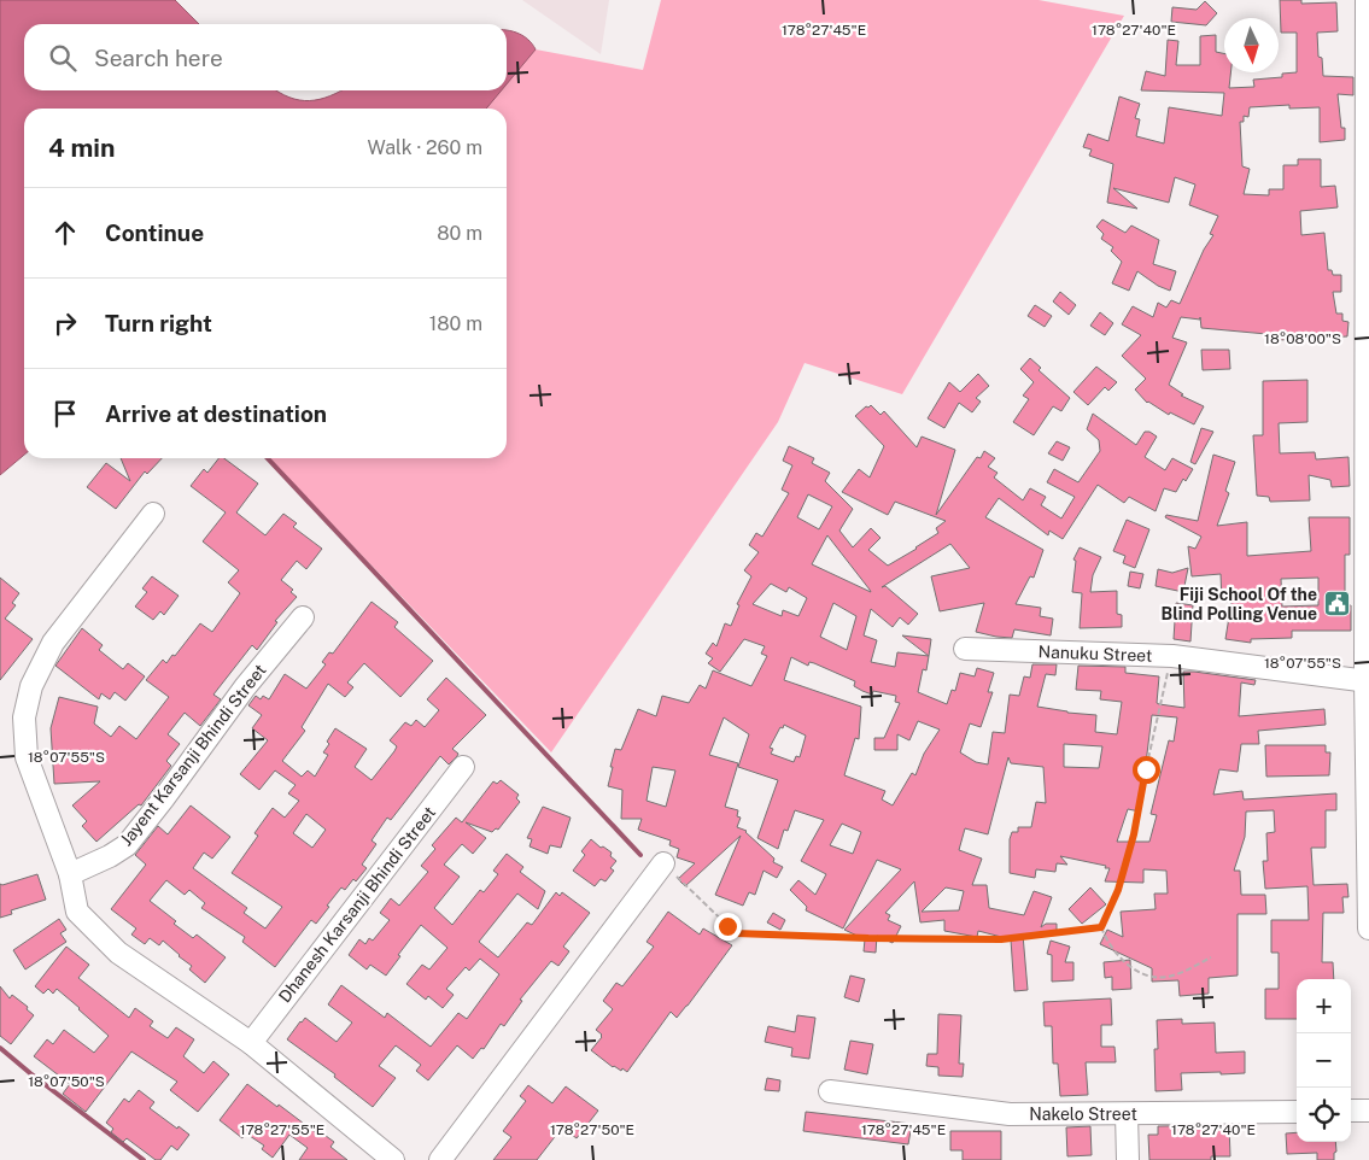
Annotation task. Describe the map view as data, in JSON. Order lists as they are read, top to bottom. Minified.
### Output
{"streets":{"street":["Nanuku Street","Jayent Karsanji Bhindi Street","Dhanesh Karsanji Bhindi Street","Nakelo Street"]},"places":{"public building":["Fiji School Of the Blind Polling Venue"]},"north":"bottom","page":{"search":"Search here","heading":["4 min","Walk · 260 m"],"list":[["Continue","80 m"],["Turn right","180 m"],"Arrive at destination"],"map_buttons":["+","−"]},"coordinates":["178°27'45\"E","178°27'40\"E","18°08'00\"S","18°07'55\"S","18°07'50\"S","178°27'55\"E","178°27'50\"E"]}
